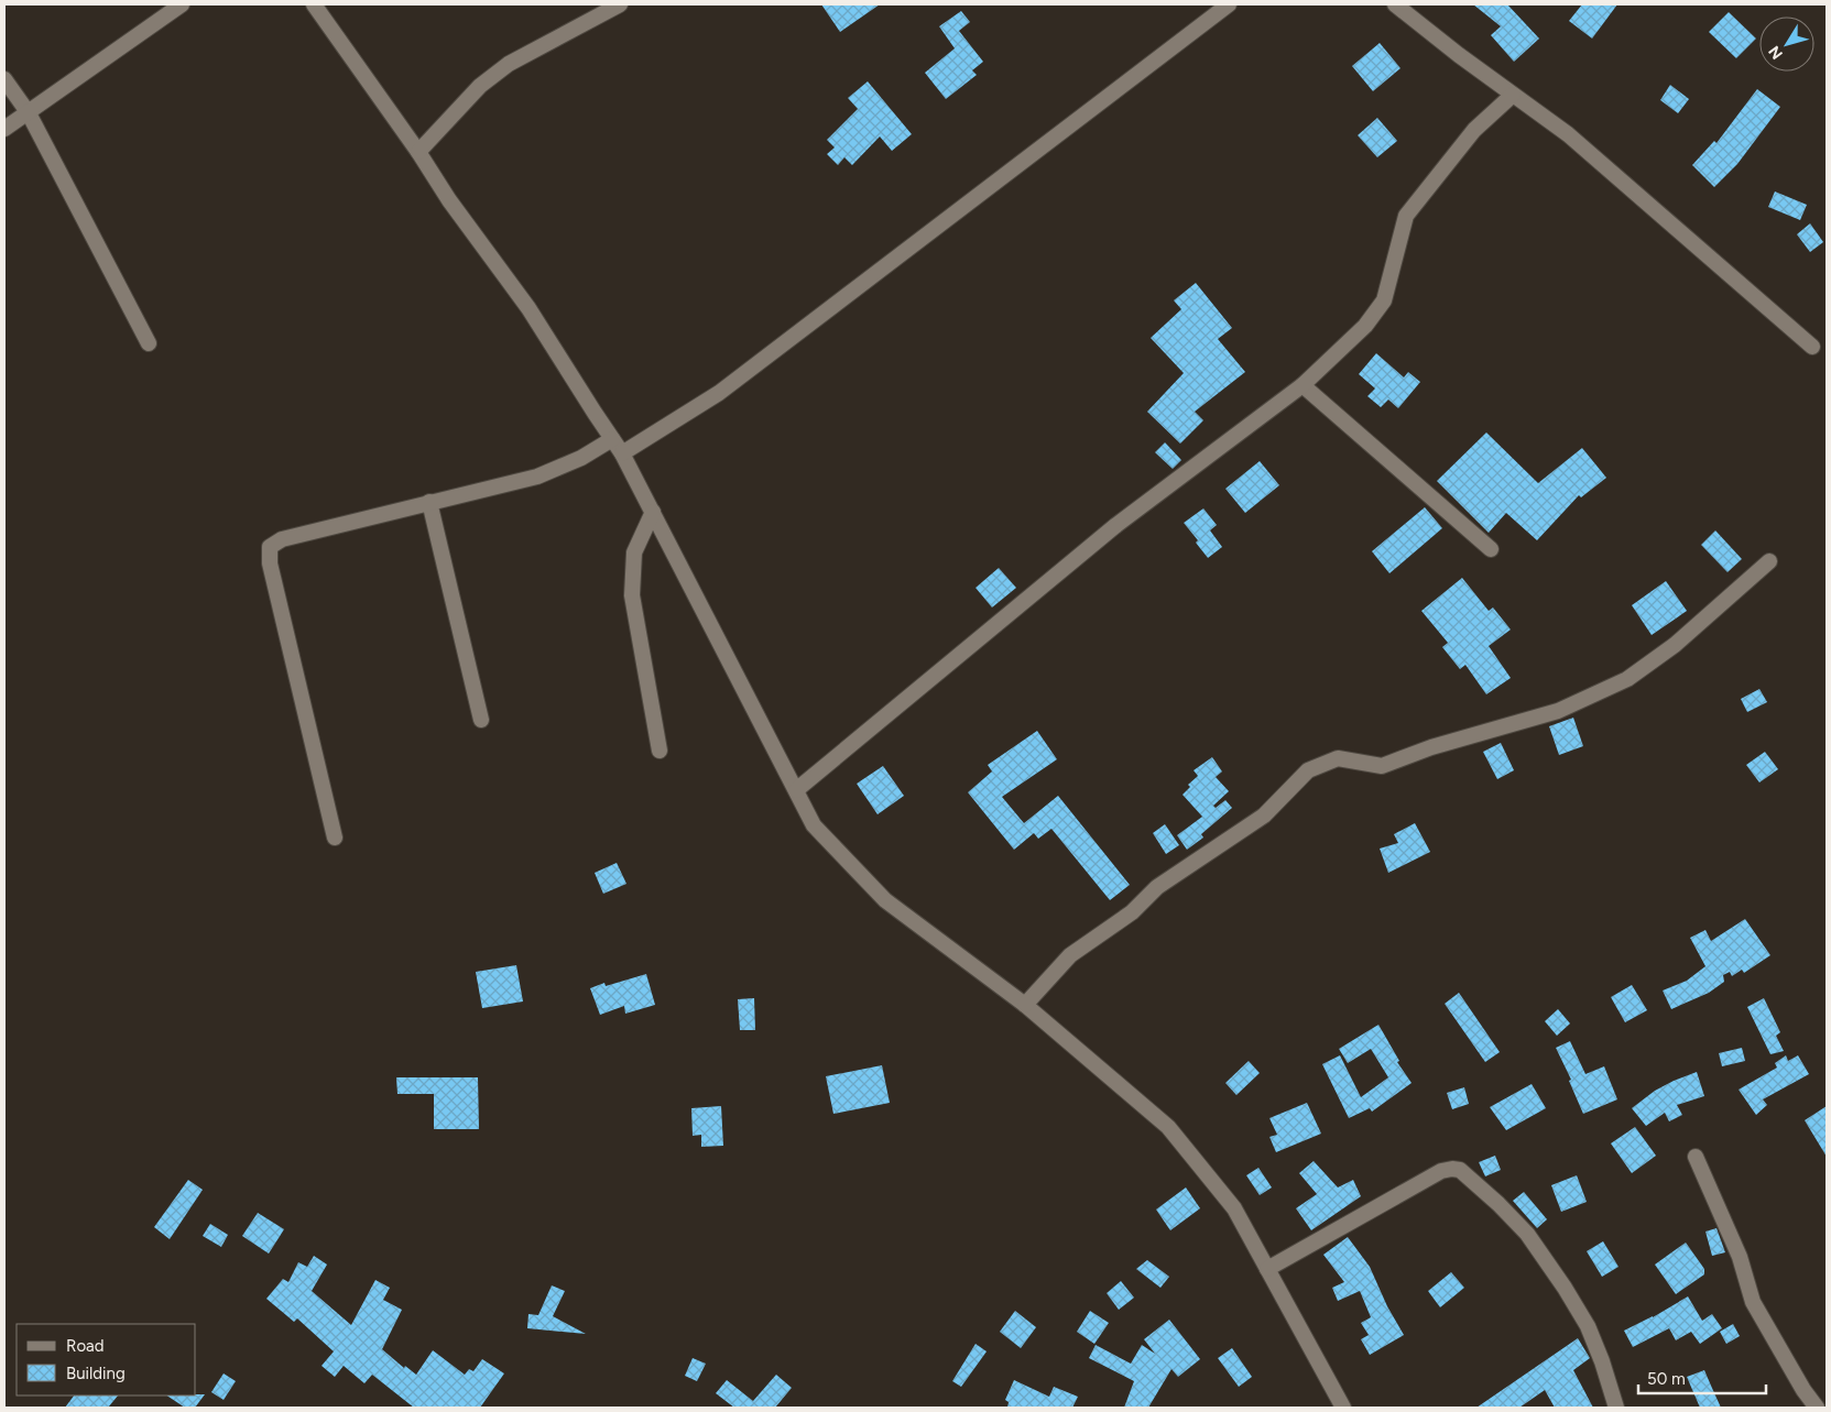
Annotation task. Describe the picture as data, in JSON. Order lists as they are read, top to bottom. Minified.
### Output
{"legend":["Road","Building"],"scale_bar":"50 m","north":"bottom left"}
